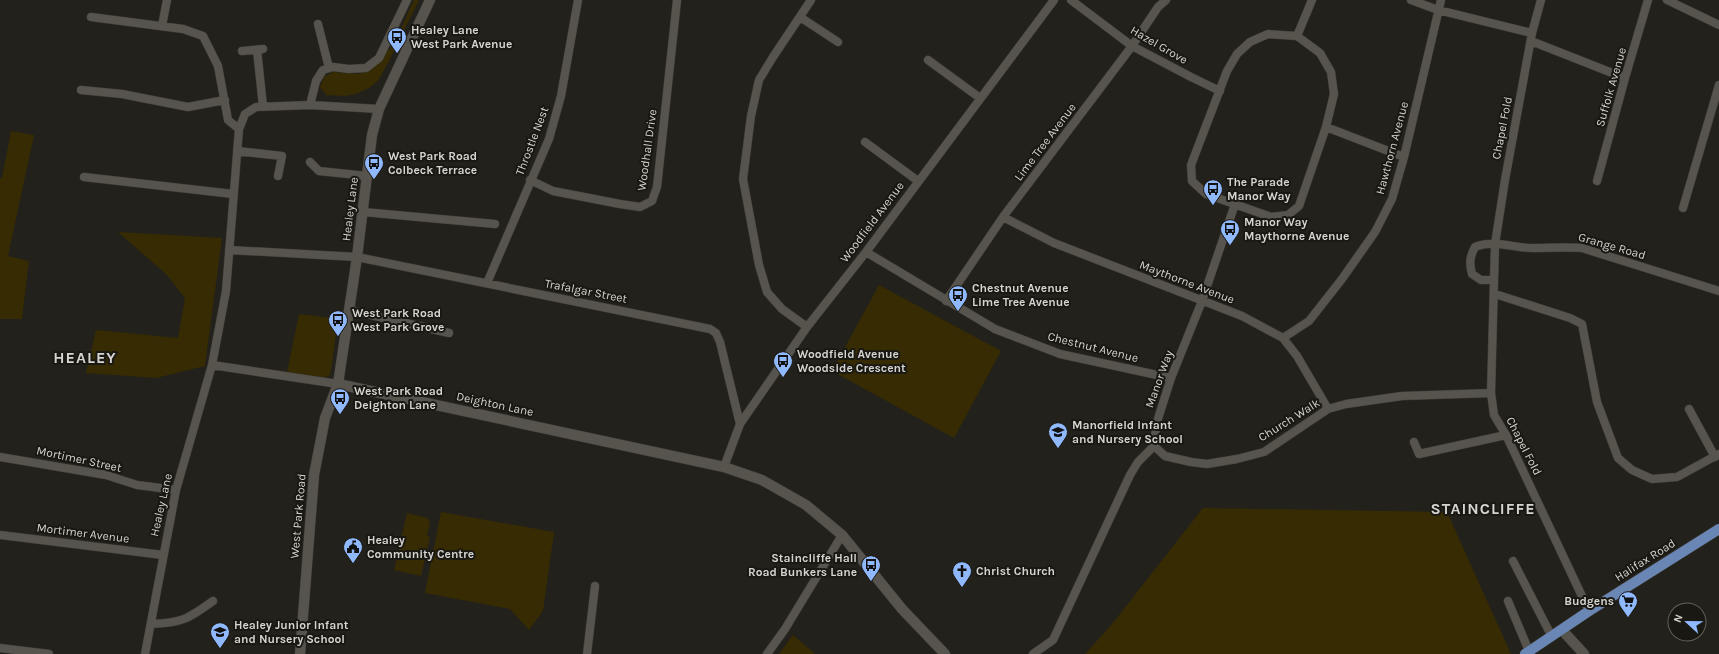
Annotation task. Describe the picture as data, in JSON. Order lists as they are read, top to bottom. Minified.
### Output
{"streets":{"main road":["Halifax Road"],"street":["Hazel Grove","Suffolk Avenue","Chapel Fold","Throstle Nest","Lime Tree Avenue","Hawthorn Avenue","Woodhall Drive","Healey Lane","Woodfield Avenue","Grange Road","Maythorne Avenue","Trafalgar Street","Chestnut Avenue","Manor Way","Deighton Lane","Church Walk","Mortimer Street","West Park Road","Mortimer Avenue"]},"crossings":[["Hazel Grove","Lime Tree Avenue"],["Chapel Fold","Grange Road"],["Chapel Fold","Church Walk"],["Chapel Fold","Halifax Road"],["Throstle Nest","Woodhall Drive"],["Throstle Nest","Trafalgar Street"],["Lime Tree Avenue","Maythorne Avenue"],["Lime Tree Avenue","Chestnut Avenue"],["Hawthorn Avenue","Maythorne Avenue"],["Healey Lane","Trafalgar Street"],["Healey Lane","Deighton Lane"],["Healey Lane","Mortimer Street"],["Healey Lane","West Park Road"],["Healey Lane","Mortimer Avenue"],["Woodfield Avenue","Trafalgar Street"],["Woodfield Avenue","Chestnut Avenue"],["Woodfield Avenue","Deighton Lane"],["Maythorne Avenue","Manor Way"],["Maythorne Avenue","Church Walk"],["Chestnut Avenue","Manor Way"],["Manor Way","Church Walk"],["Deighton Lane","West Park Road"]],"districts":["HEALEY","STAINCLIFFE"],"places":{"bus stop":["Healey Lane West Park Avenue","West Park Road Colbeck Terrace","The Parade Manor Way","Manor Way Maythorne Avenue","Chestnut Avenue Lime Tree Avenue","West Park Road West Park Grove","Woodfield Avenue Woodside Crescent","West Park Road Deighton Lane","Staincliffe Hall Road Bunkers Lane"],"school or university":["Manorfield Infant and Nursery School","Healey Junior Infant and Nursery School"],"public building":["Healey Community Centre"],"church":["Christ Church"],"supermarket":["Budgens"]},"north":"left"}
